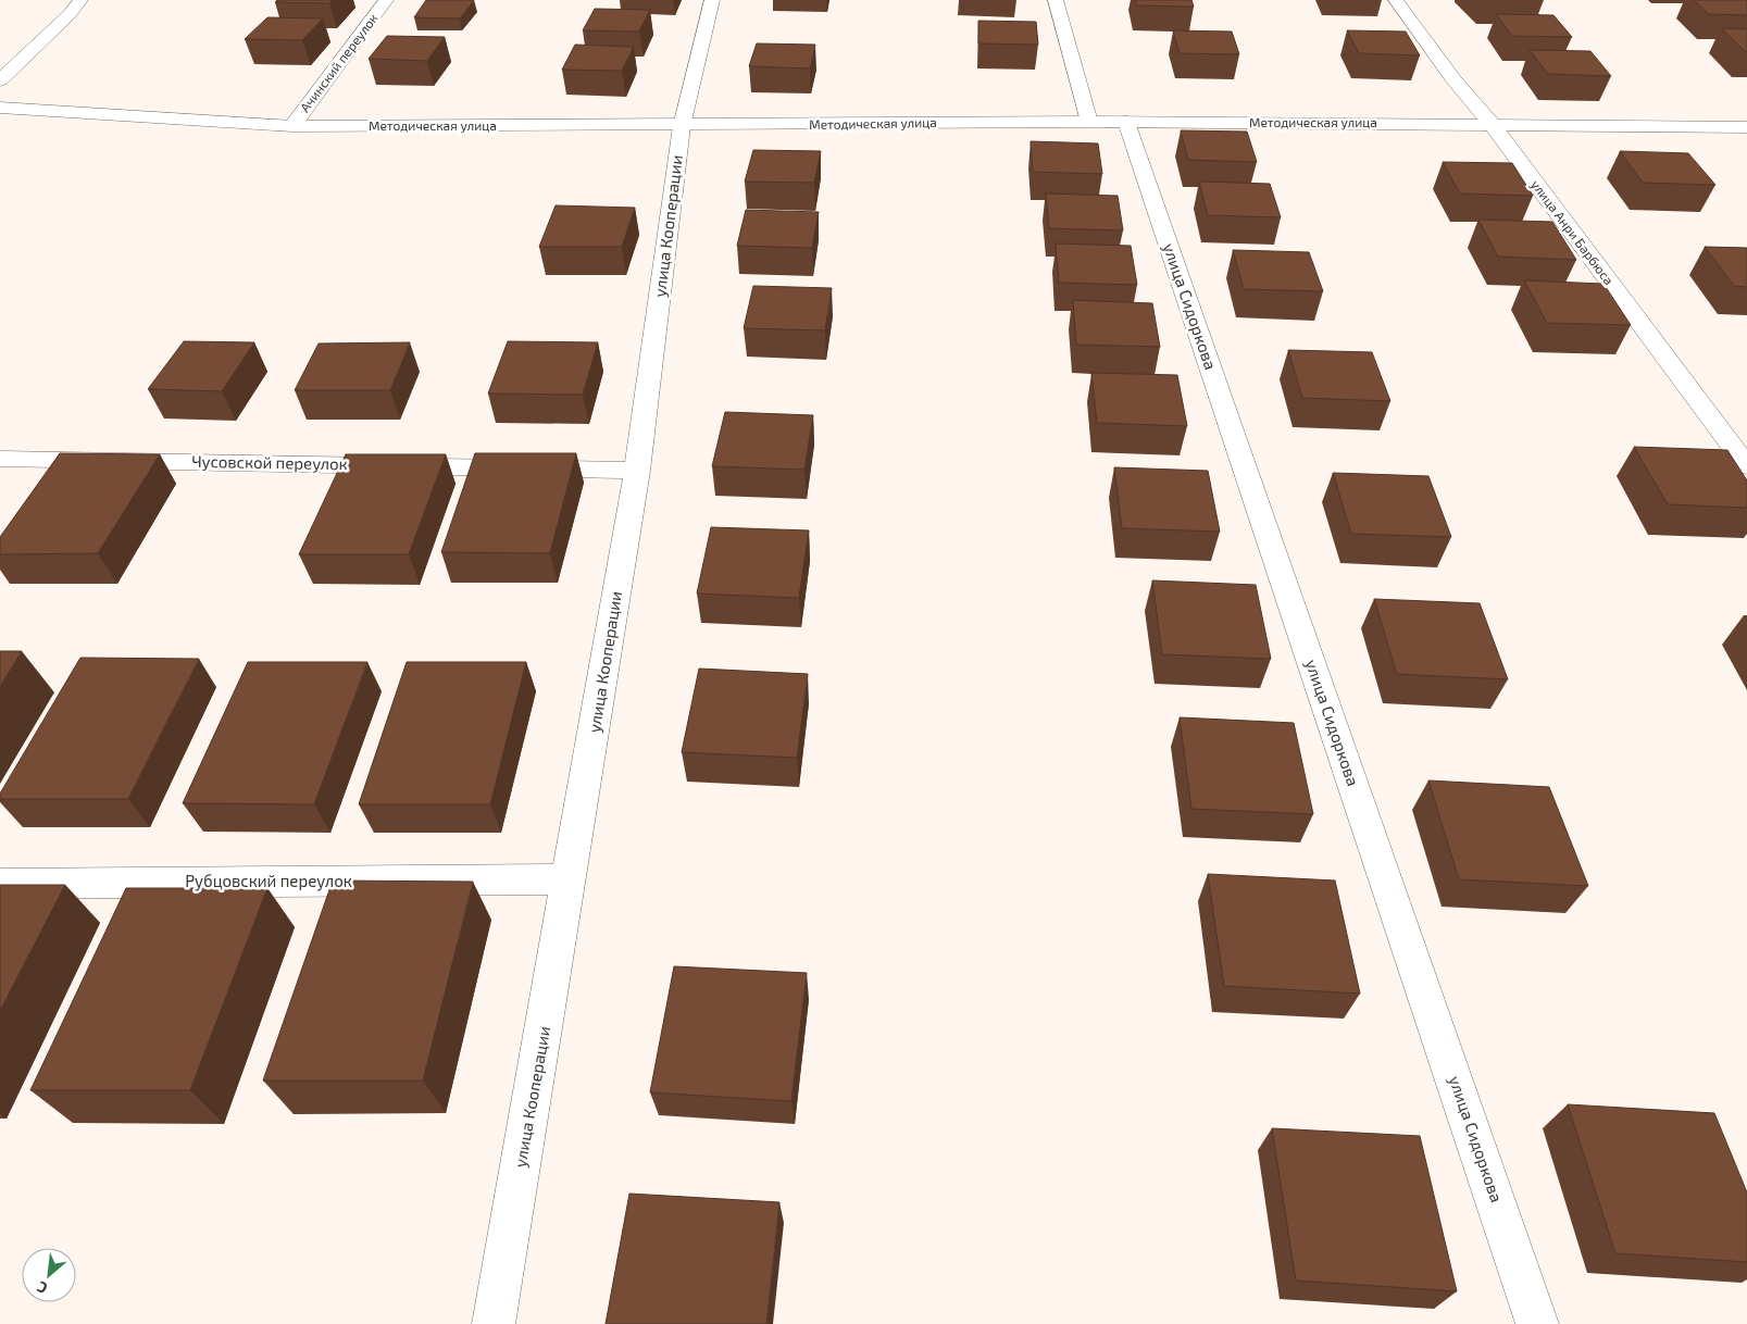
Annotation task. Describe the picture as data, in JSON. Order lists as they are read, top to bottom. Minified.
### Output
{"streets":{"street":["Ачинский переулок","Методическая улица","улица Кооперации","улица Анри Барбюса","улица Сидоркова","Чусовской переулок","Рубцовский переулок"]},"crossings":[["Ачинский переулок","Методическая улица"],["Методическая улица","улица Кооперации"],["Методическая улица","улица Анри Барбюса"],["Методическая улица","улица Сидоркова"],["улица Кооперации","Чусовской переулок"],["улица Кооперации","Рубцовский переулок"]],"north":"bottom left"}
